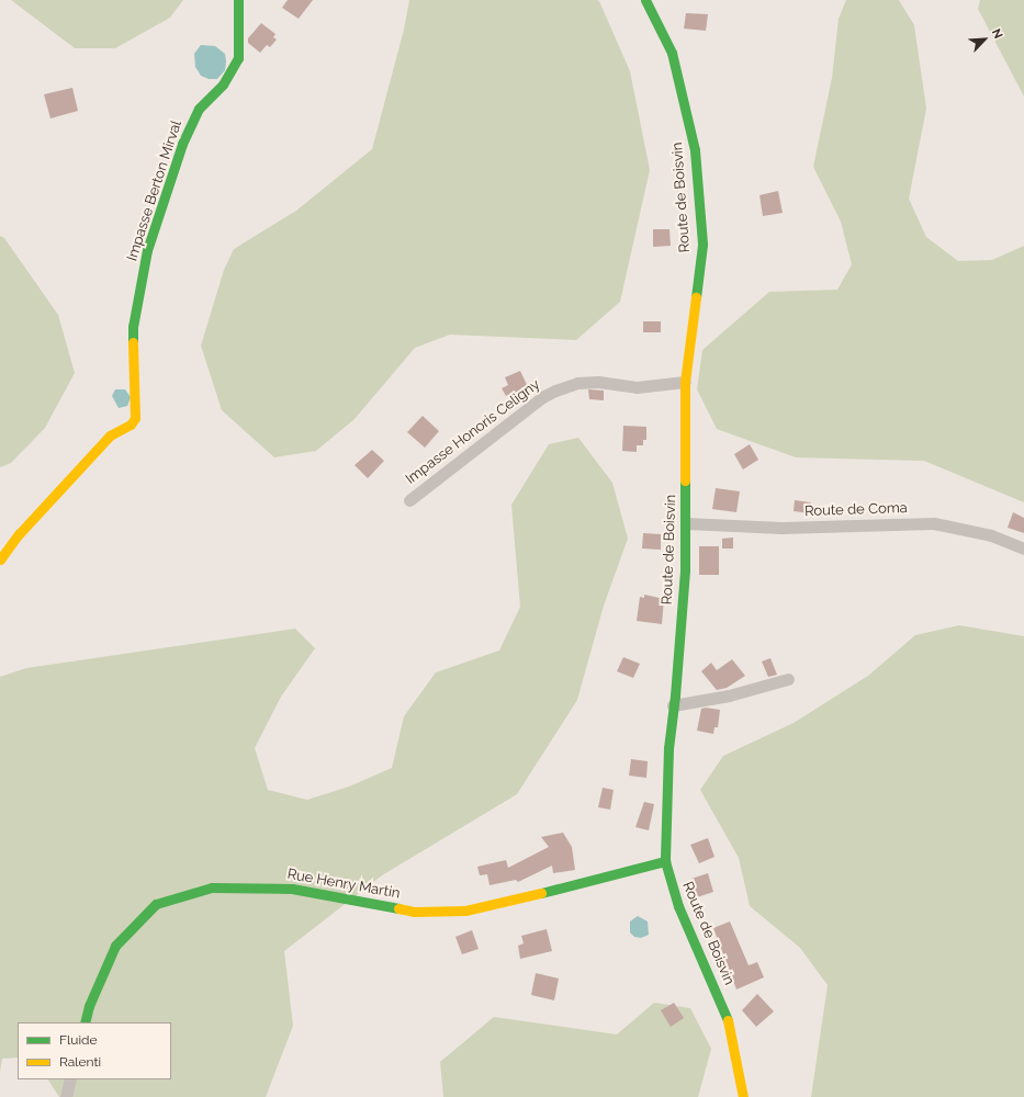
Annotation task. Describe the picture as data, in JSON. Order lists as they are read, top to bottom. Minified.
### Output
{"streets":{"street":["Impasse Berton Mirval","Route de Boisvin","Impasse Honoris Celigny","Route de Coma","Rue Henry Martin"]},"crossings":[["Route de Boisvin","Impasse Honoris Celigny"],["Route de Boisvin","Route de Coma"],["Route de Boisvin","Rue Henry Martin"]],"legend":["Fluide","Ralenti"],"north":"top right"}
